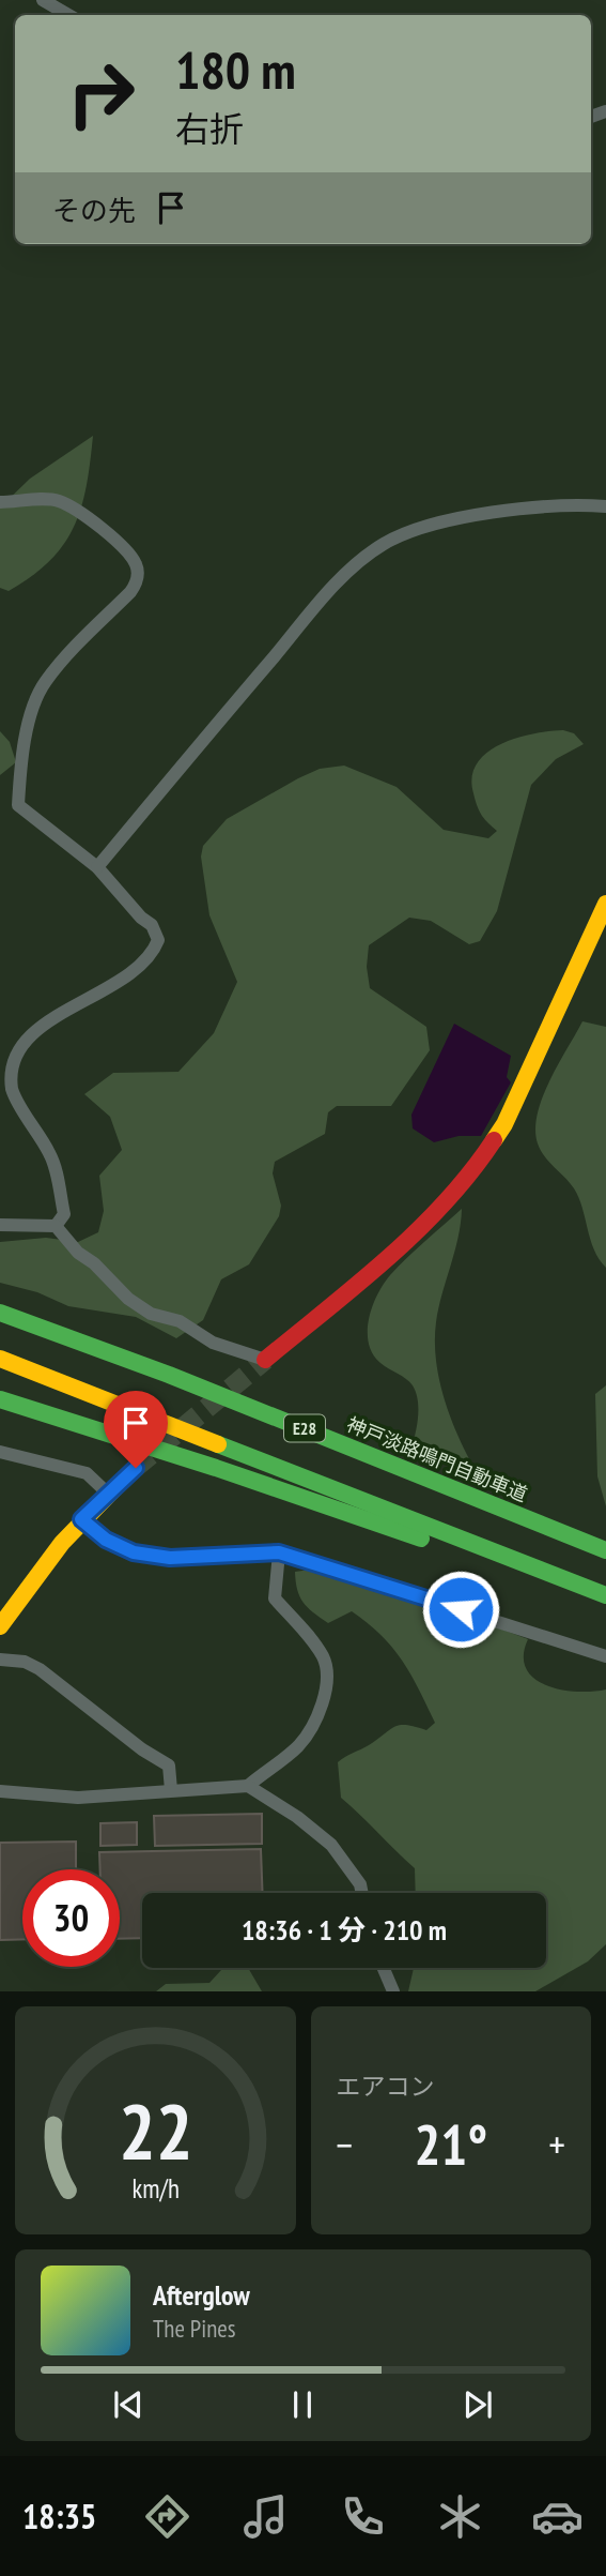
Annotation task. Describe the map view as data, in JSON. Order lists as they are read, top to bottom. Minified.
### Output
{"streets":{"main road":["E28","神戸淡路鳴門自動車道"]},"page":{"turn":["180 m","右折"],"then":"その先","limit":"30","trip":"18:36 · 1 分 · 210 m","tile":"エアコン","heat":["−","21°","+"],"song":["Afterglow","The Pines"],"tabs":"18:35","gauge":["22","km/h"]}}
